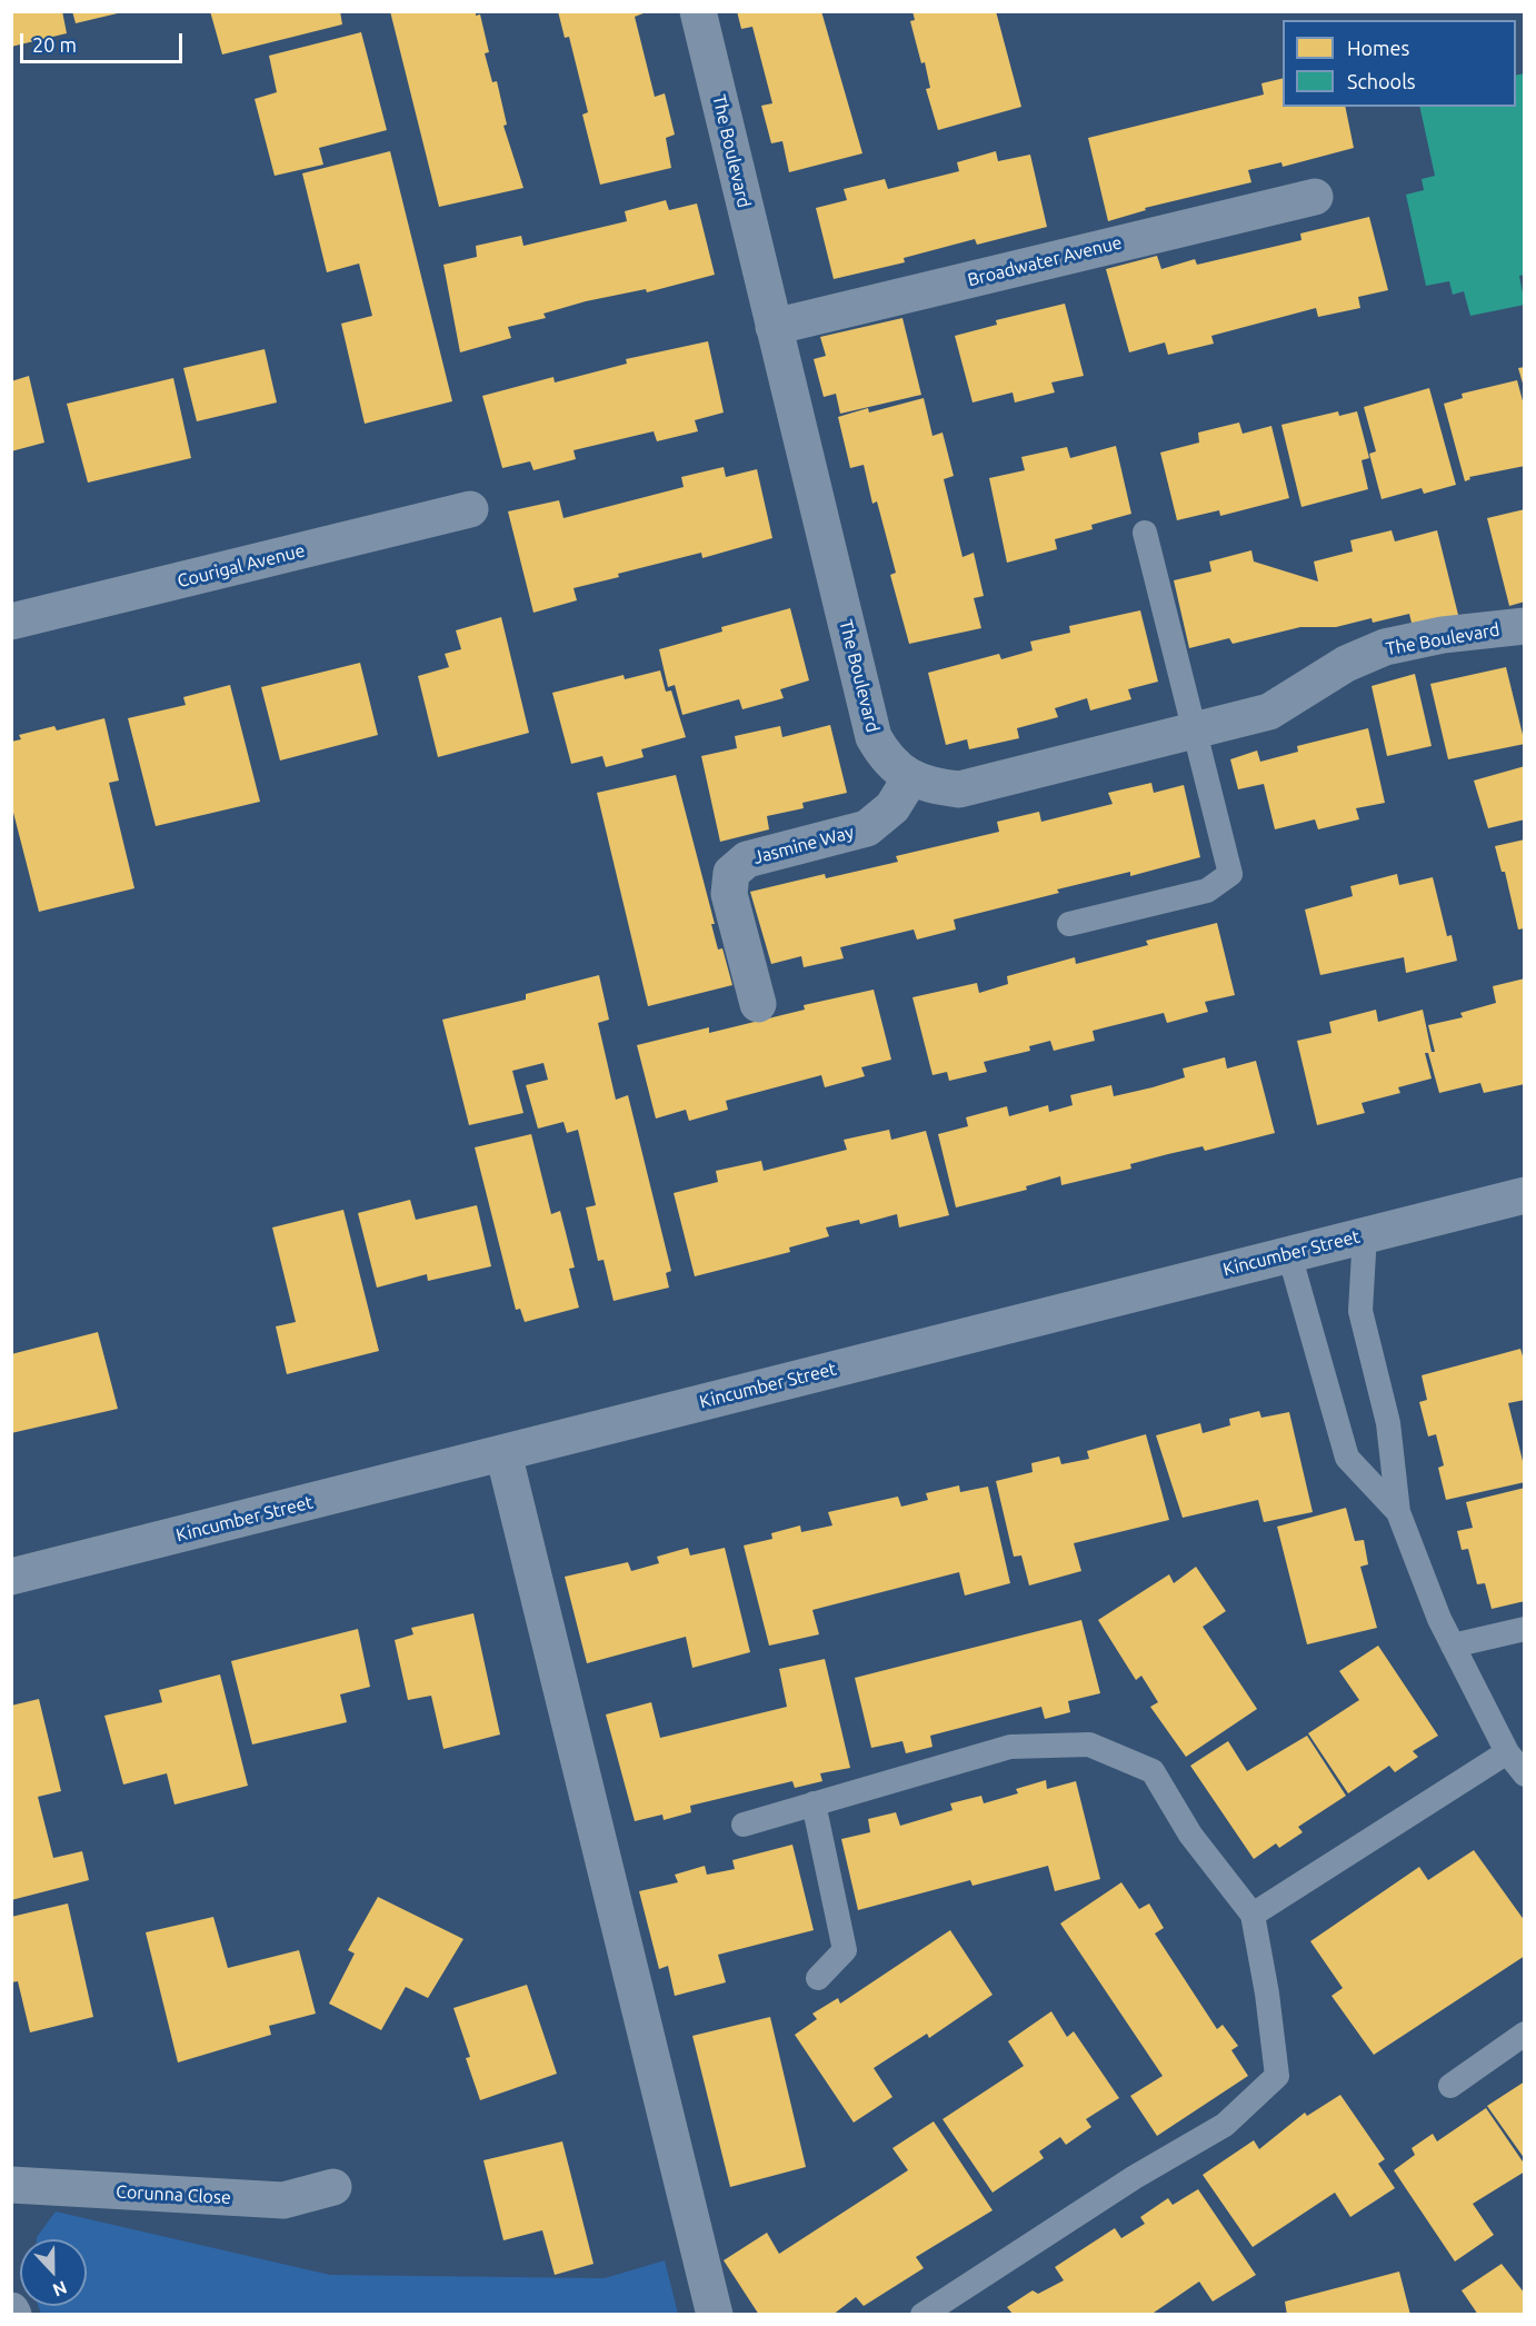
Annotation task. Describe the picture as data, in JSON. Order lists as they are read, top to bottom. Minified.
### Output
{"streets":{"street":["The Boulevard","Broadwater Avenue","Courigal Avenue","Jasmine Way","Kincumber Street","Corunna Close"]},"crossings":[["The Boulevard","Broadwater Avenue"],["The Boulevard","Jasmine Way"]],"legend":["Homes","Schools"],"scale_bar":"20 m","north":"bottom"}
